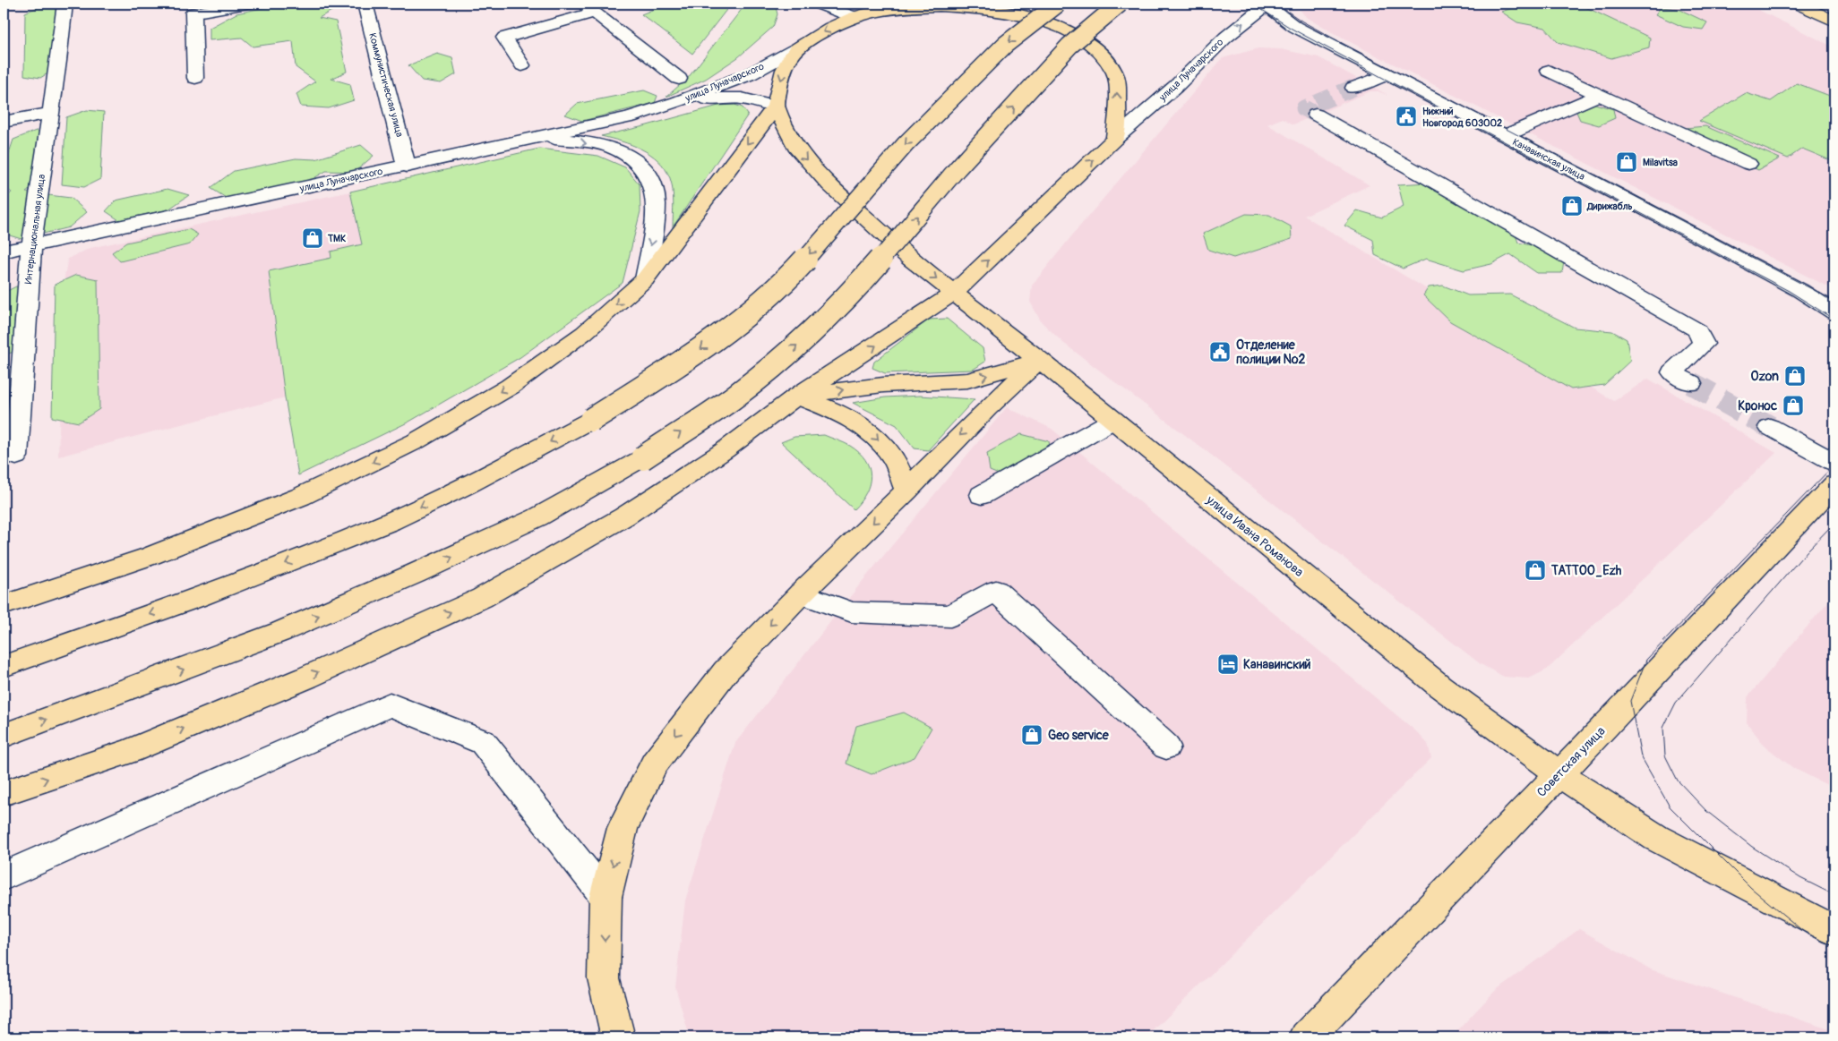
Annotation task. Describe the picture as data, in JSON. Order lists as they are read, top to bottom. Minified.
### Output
{"streets":{"main road":["улица Ивана Романова","Советская улица"],"street":["улица Луначарского","Коммунистическая улица","Канавинская улица","Интернациональная улица"]},"crossings":[["улица Луначарского","Коммунистическая улица"],["улица Луначарского","Канавинская улица"],["улица Луначарского","Интернациональная улица"],["улица Луначарского","улица Ивана Романова"],["улица Ивана Романова","Советская улица"]],"places":{"public building":["Нижний Новгород 603002","Отделение полиции №2"],"shop":["Milavitsa","Дирижабль","ТМК","Ozon","Кронос","TATTOO_Ezh","Geo service"],"hotel":["Канавинский"]}}
